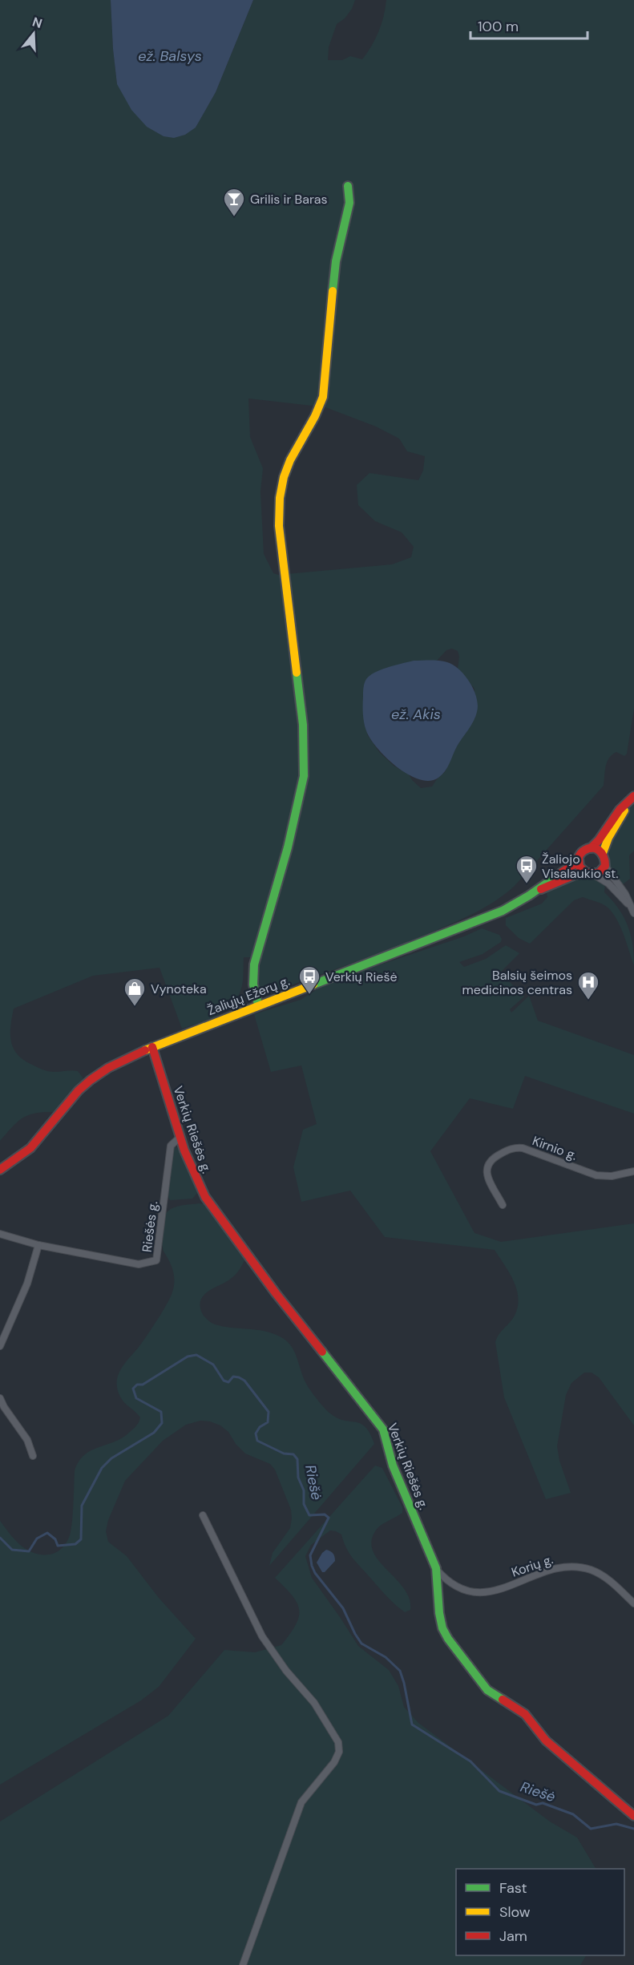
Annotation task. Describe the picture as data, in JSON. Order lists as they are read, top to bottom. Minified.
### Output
{"streets":{"street":["Žaliųjų Ežerų g.","Verkių Riešės g.","Kirnio g.","Riešės g.","Korių g."]},"crossings":[["Žaliųjų Ežerų g.","Verkių Riešės g."],["Verkių Riešės g.","Riešės g."],["Verkių Riešės g.","Korių g."]],"water":["ež. Balsys","ež. Akis","Riešė"],"places":{"bar":["Grilis ir Baras"],"bus stop":["Žaliojo Visalaukio st.","Verkių Riešė"],"hospital":["Balsių šeimos medicinos centras"],"shop":["Vynoteka"]},"legend":["Fast","Slow","Jam"],"scale_bar":"100 m","north":"top"}
